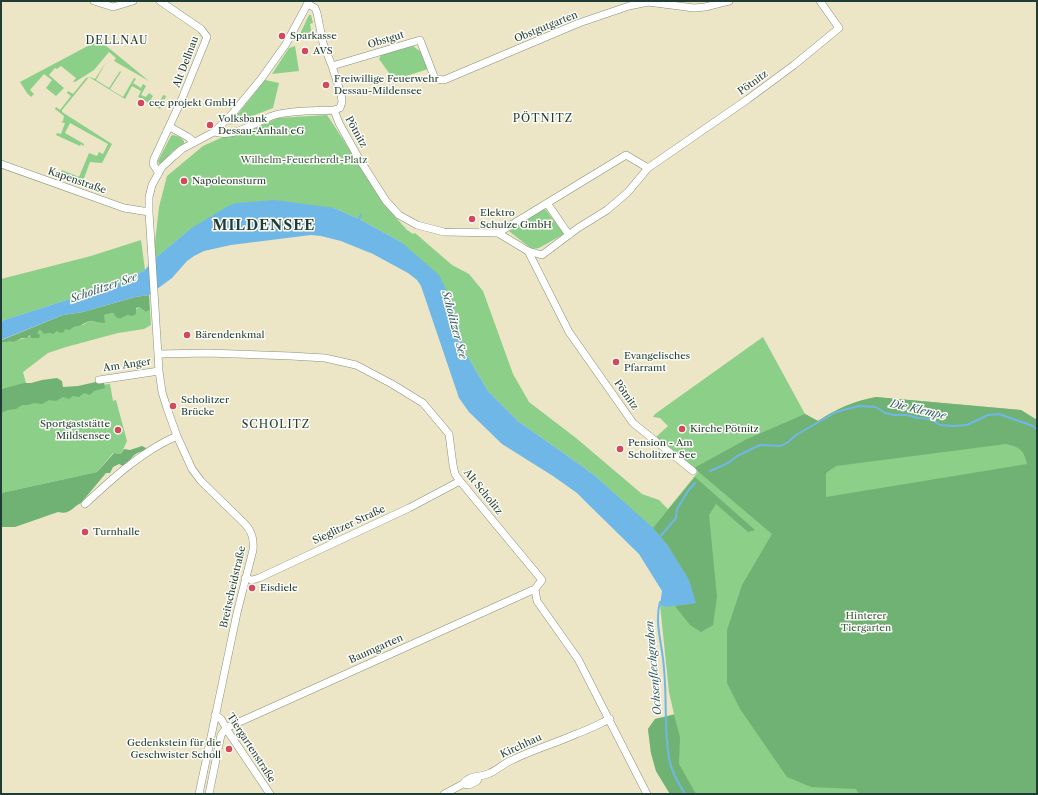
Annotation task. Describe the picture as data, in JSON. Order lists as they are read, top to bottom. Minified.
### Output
{"streets":{"street":["Obstgutgarten","Obstgut","Alt Dellnau","Pötnitz","Kapenstraße","Am Anger","Alt Scholitz","Sieglitzer Straße","Breitscheidstraße","Baumgarten","Kirchhau","Tiergartenstraße"]},"crossings":[["Obstgutgarten","Obstgut"],["Obstgut","Pötnitz"],["Alt Dellnau","Kapenstraße"],["Alt Dellnau","Breitscheidstraße"],["Am Anger","Breitscheidstraße"],["Alt Scholitz","Sieglitzer Straße"],["Alt Scholitz","Breitscheidstraße"],["Alt Scholitz","Baumgarten"],["Alt Scholitz","Kirchhau"],["Sieglitzer Straße","Breitscheidstraße"],["Breitscheidstraße","Tiergartenstraße"],["Baumgarten","Tiergartenstraße"]],"districts":["DELLNAU","PÖTNITZ","MILDENSEE","SCHOLITZ"],"water":["Scholitzer See","Die Klempe","Ochsenflechgraben"],"parks":["Wilhelm-Feuerherdt-Platz","Hinterer Tiergarten"],"places":["Sparkasse","AVS","Freiwillige Feuerwehr Dessau-Mildensee","cec projekt GmbH","Volksbank Dessau-Anhalt eG","Napoleonsturm","Elektro Schulze GmbH","Bärendenkmal","Evangelisches Pfarramt","Scholitzer Brücke","Kirche Pötnitz","Sportgaststätte Mildsensee","Pension - Am Scholitzer See","Turnhalle","Eisdiele","Gedenkstein für die Geschwister Scholl"]}
